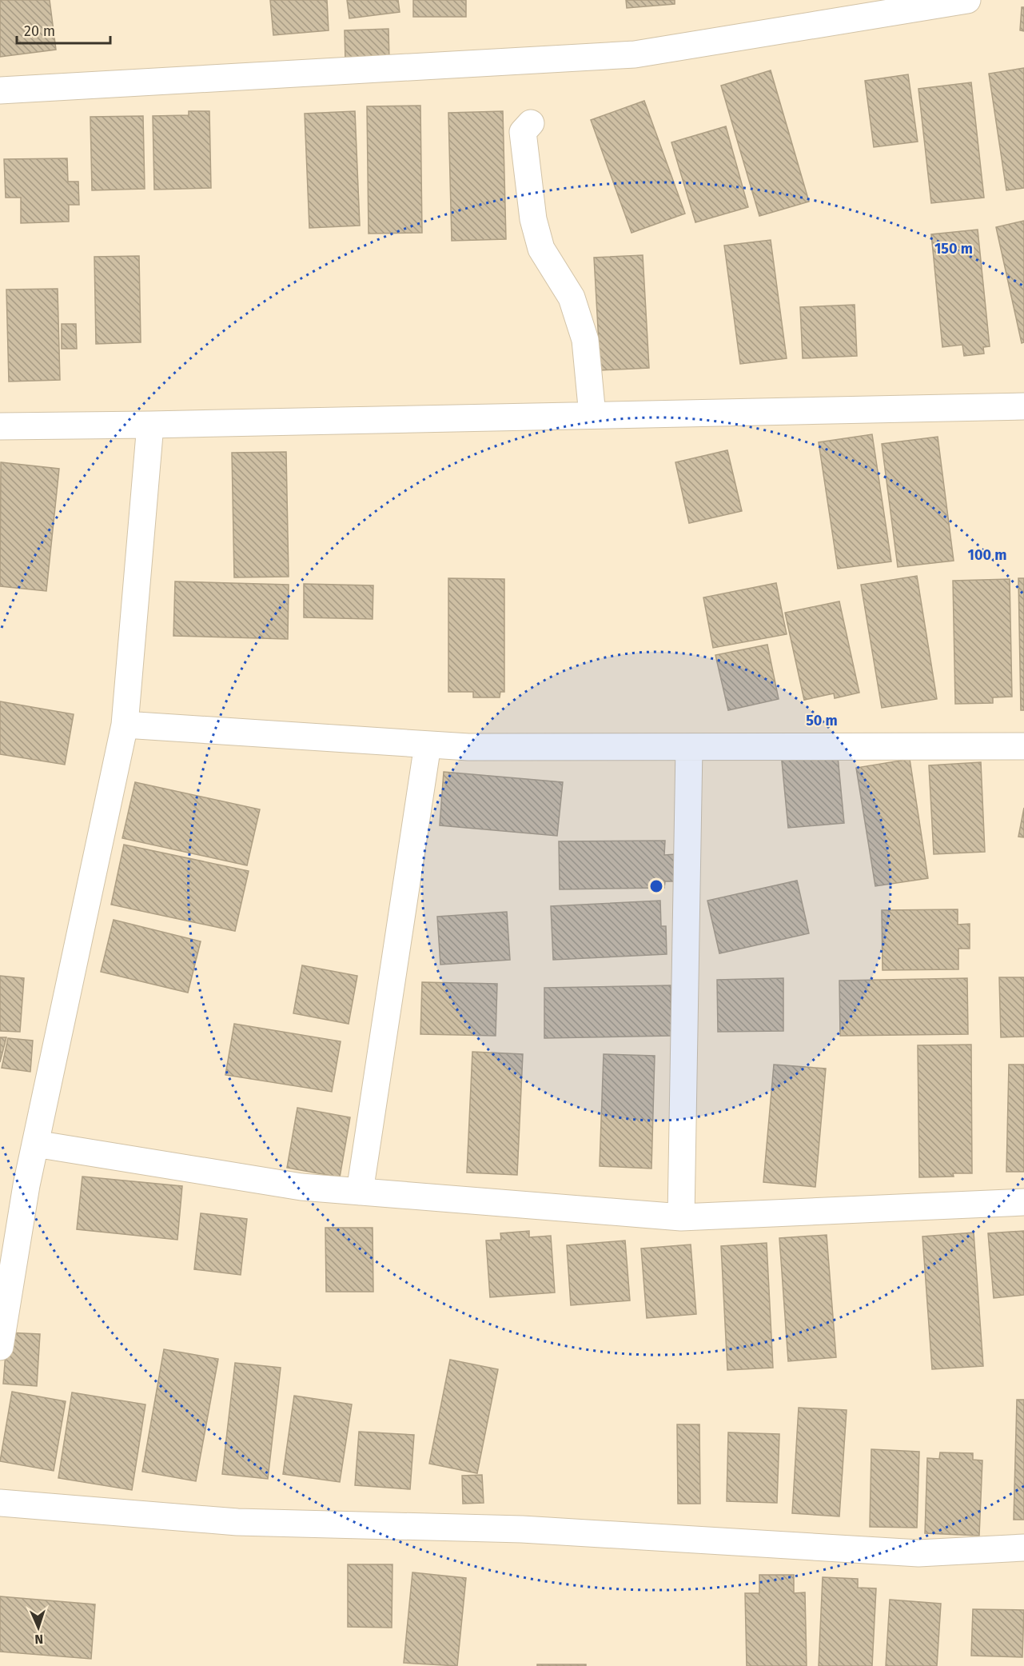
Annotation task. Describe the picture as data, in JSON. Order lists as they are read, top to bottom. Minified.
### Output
{"scale_bar":"20 m","north":"bottom","rings":["150 m","100 m","50 m"]}
